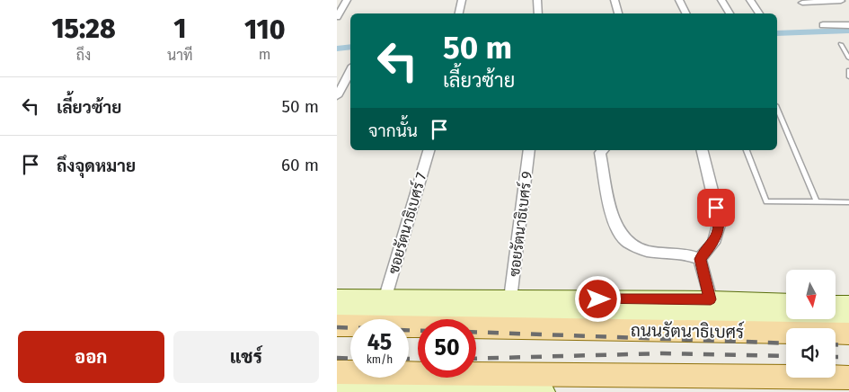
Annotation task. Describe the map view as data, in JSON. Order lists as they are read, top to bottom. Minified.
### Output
{"streets":{"main road":["ถนนรัตนาธิเบศร์"],"street":["ซอยรัตนาธิเบศร์ 7","ซอยรัตนาธิเบศร์ 9"]},"crossings":[["ซอยรัตนาธิเบศร์ 7","ถนนรัตนาธิเบศร์"],["ซอยรัตนาธิเบศร์ 9","ถนนรัตนาธิเบศร์"]],"north":"bottom","page":{"eta":["15:28","ถึง","1","นาที","110","m"],"turn":["50 m","เลี้ยวซ้าย"],"list":[{"name":"เลี้ยวซ้าย","value":"50 m"},{"name":"ถึงจุดหมาย","value":"60 m"}],"then":"จากนั้น","speed":"45 km/h","limit":"50","buttons":["ออก","แชร์"]}}
